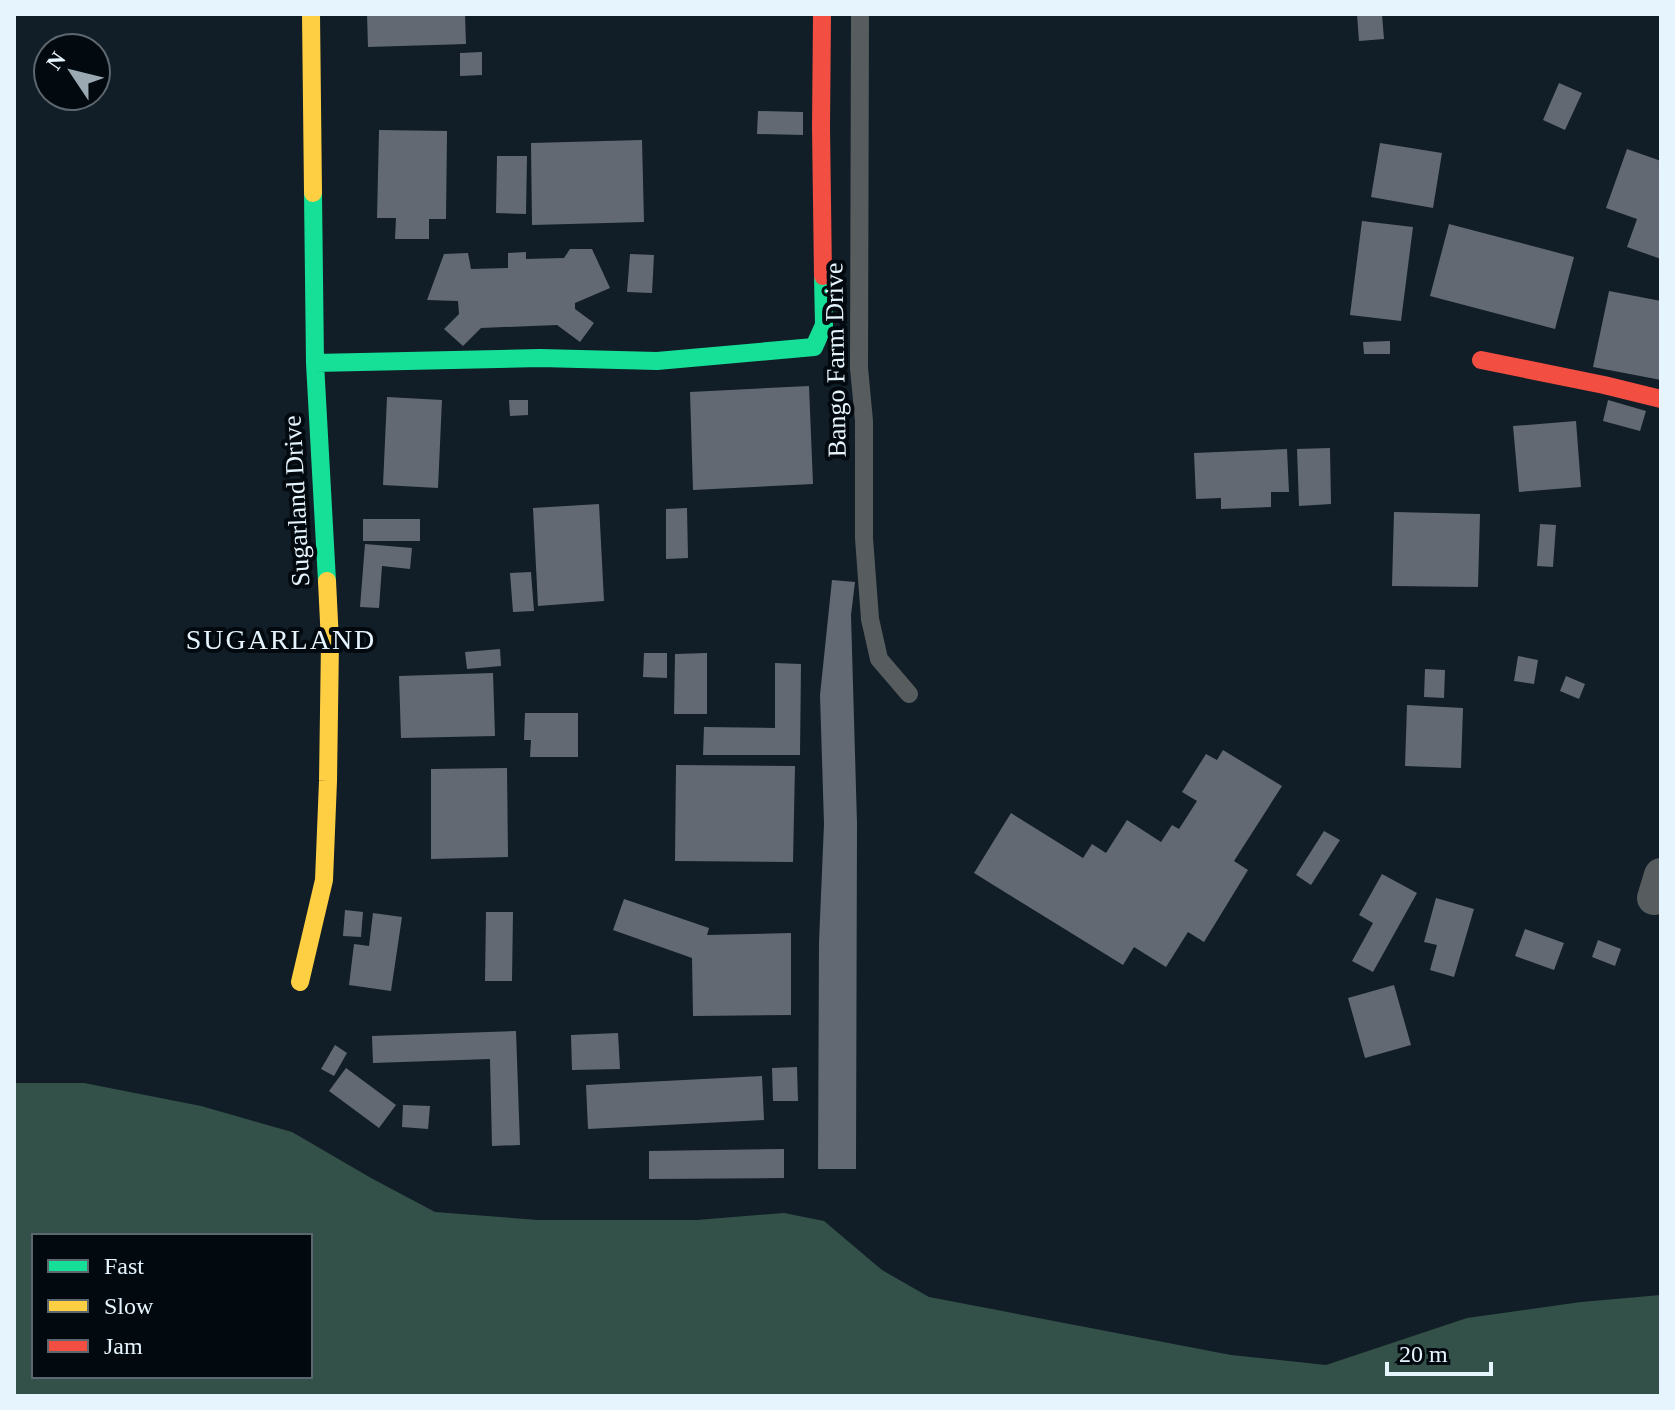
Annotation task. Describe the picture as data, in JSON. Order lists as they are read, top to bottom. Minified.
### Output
{"streets":{"street":["Sugarland Drive"],"lane":["Bango Farm Drive"]},"districts":["SUGARLAND"],"legend":["Fast","Slow","Jam"],"scale_bar":"20 m","north":"top left"}
